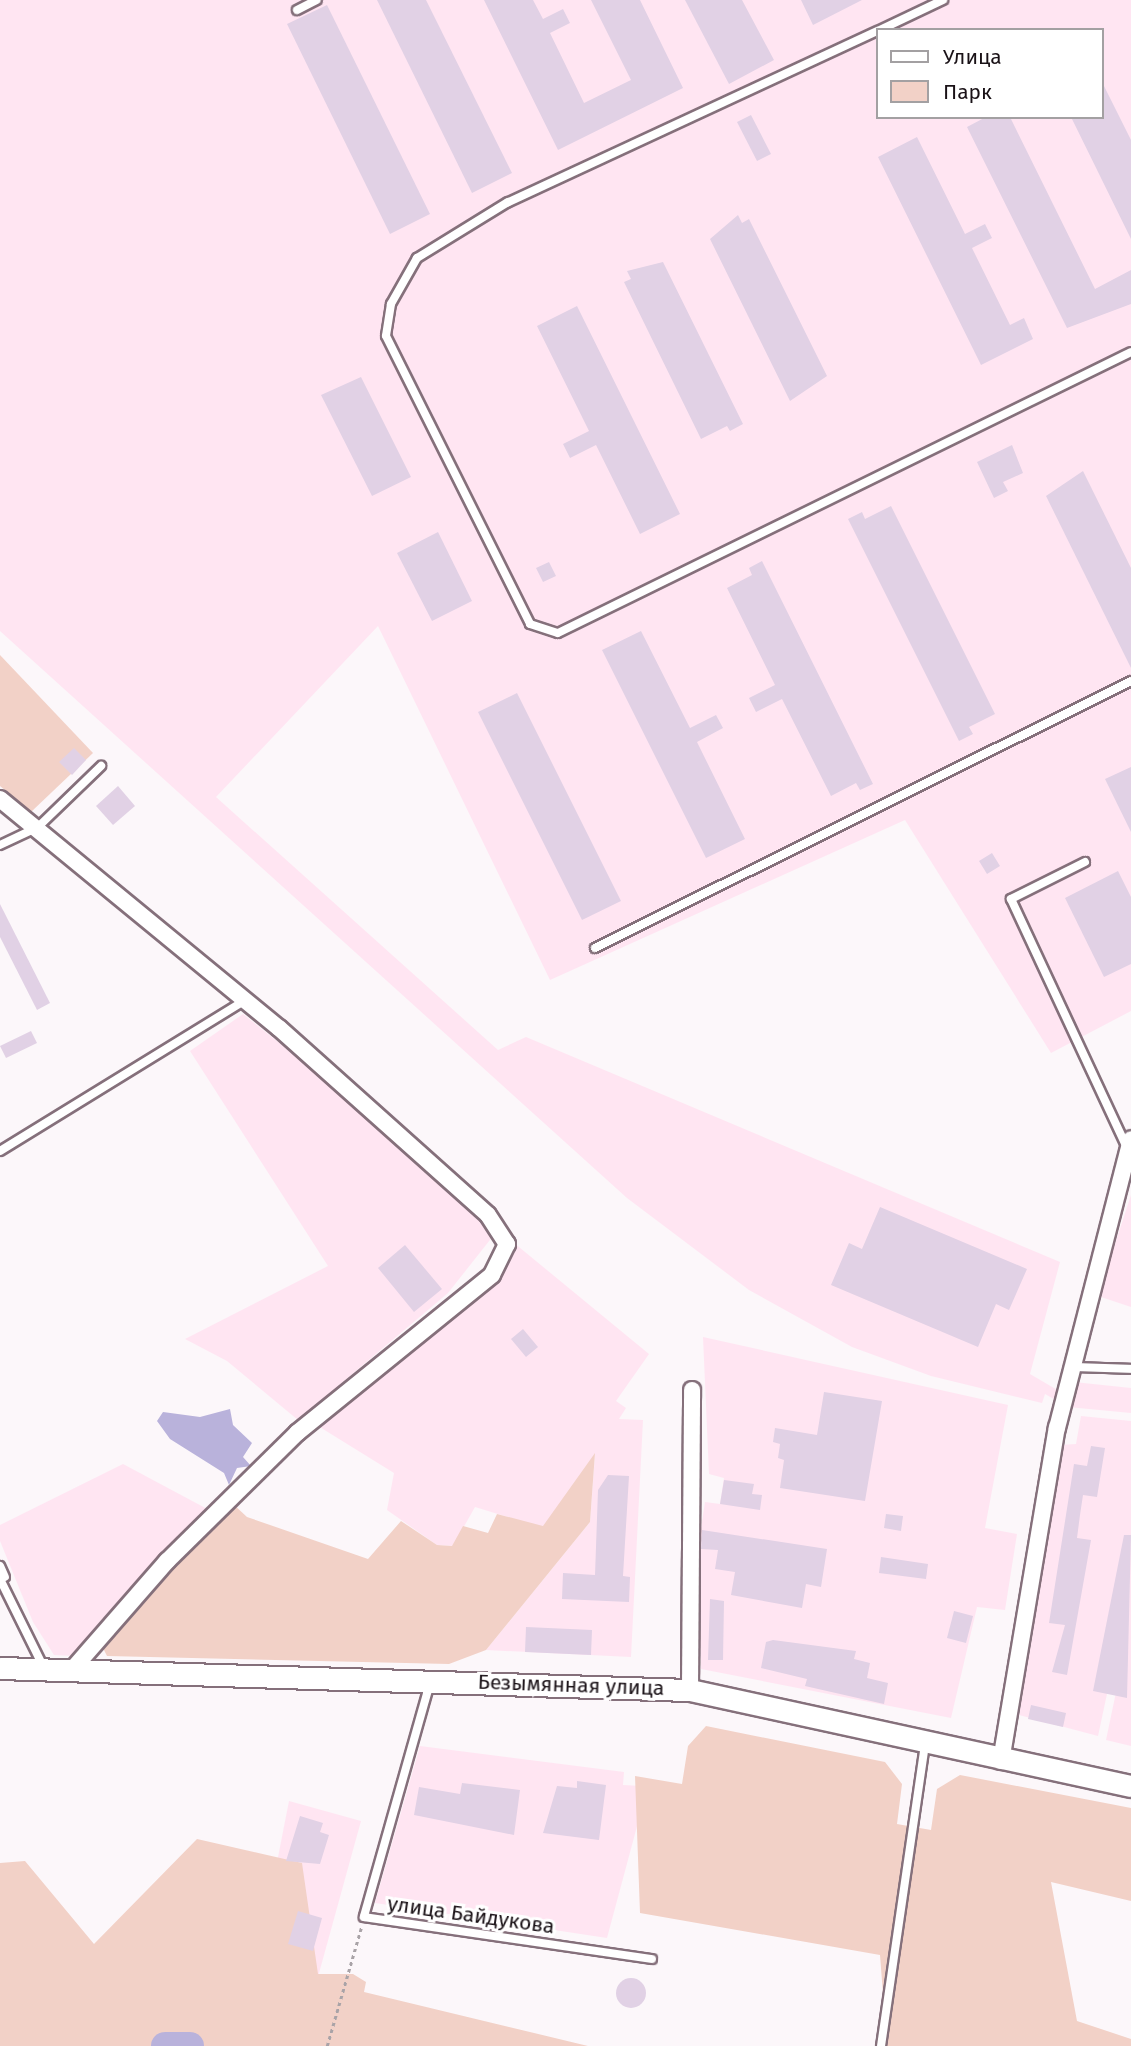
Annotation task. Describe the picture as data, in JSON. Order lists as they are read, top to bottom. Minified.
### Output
{"streets":{"main road":["Безымянная улица"],"lane":["улица Байдукова"]},"crossings":[["Безымянная улица","улица Байдукова"]],"legend":["Улица","Парк"]}
